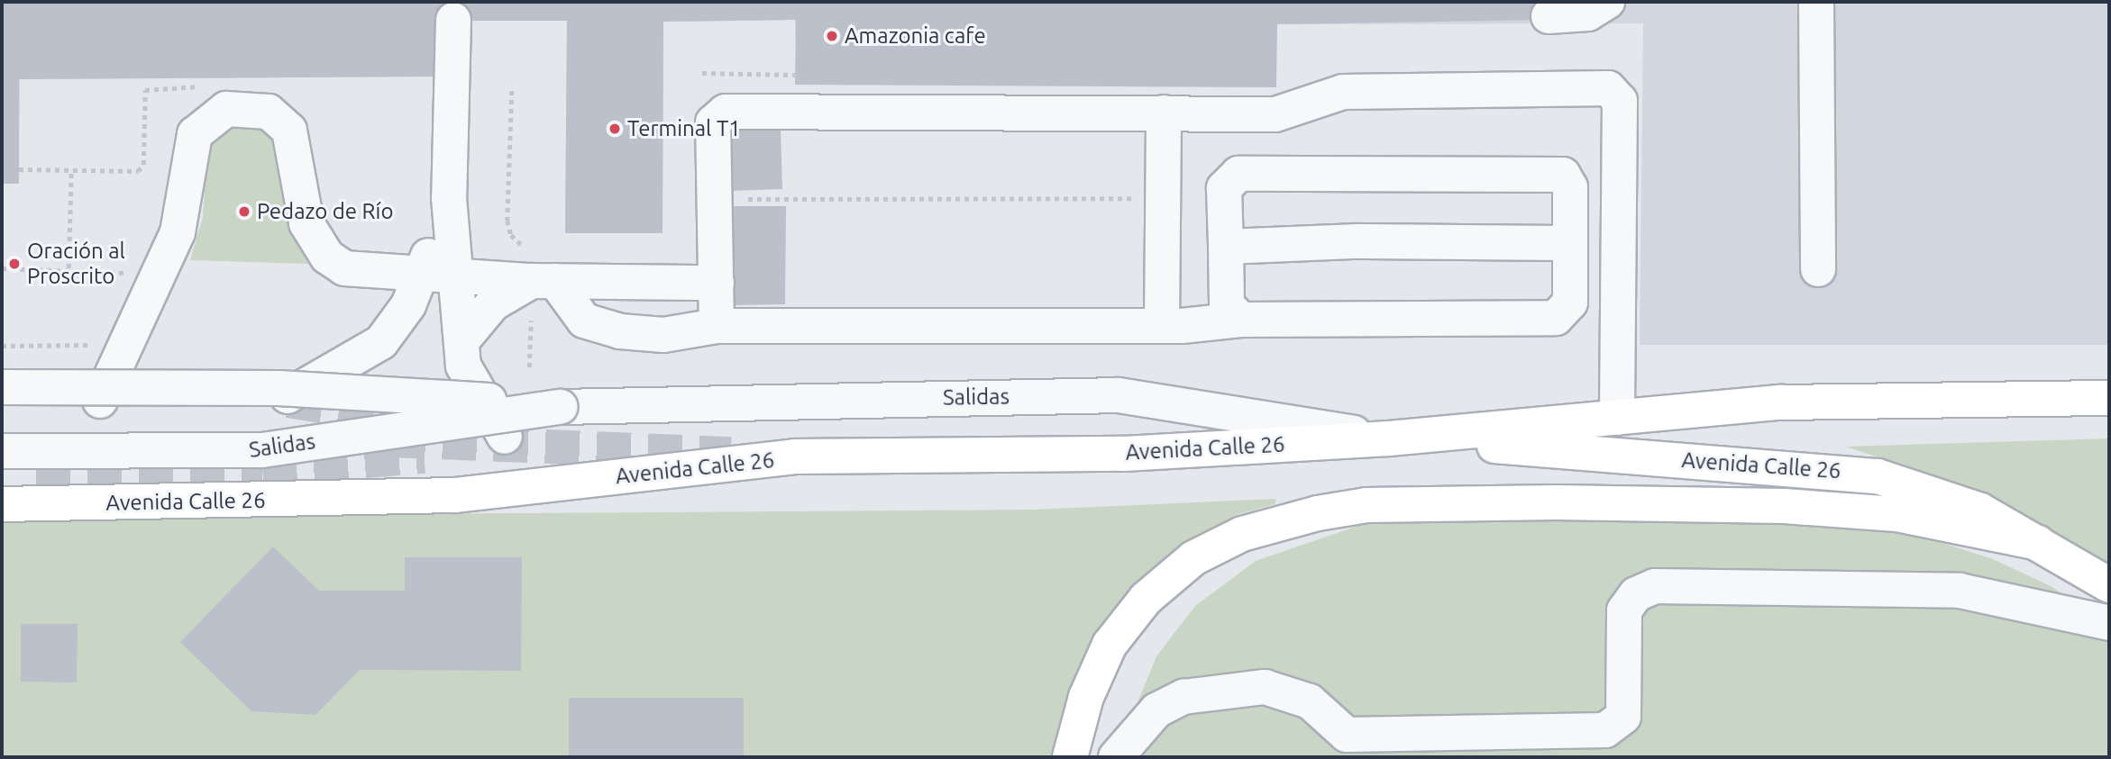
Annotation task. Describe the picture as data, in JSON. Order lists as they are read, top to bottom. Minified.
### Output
{"streets":{"main road":["Avenida Calle 26"],"street":["Salidas"]},"crossings":[["Salidas","Avenida Calle 26"]],"places":["Amazonia cafe","Terminal T1","Pedazo de Río","Oración al Proscrito"]}
